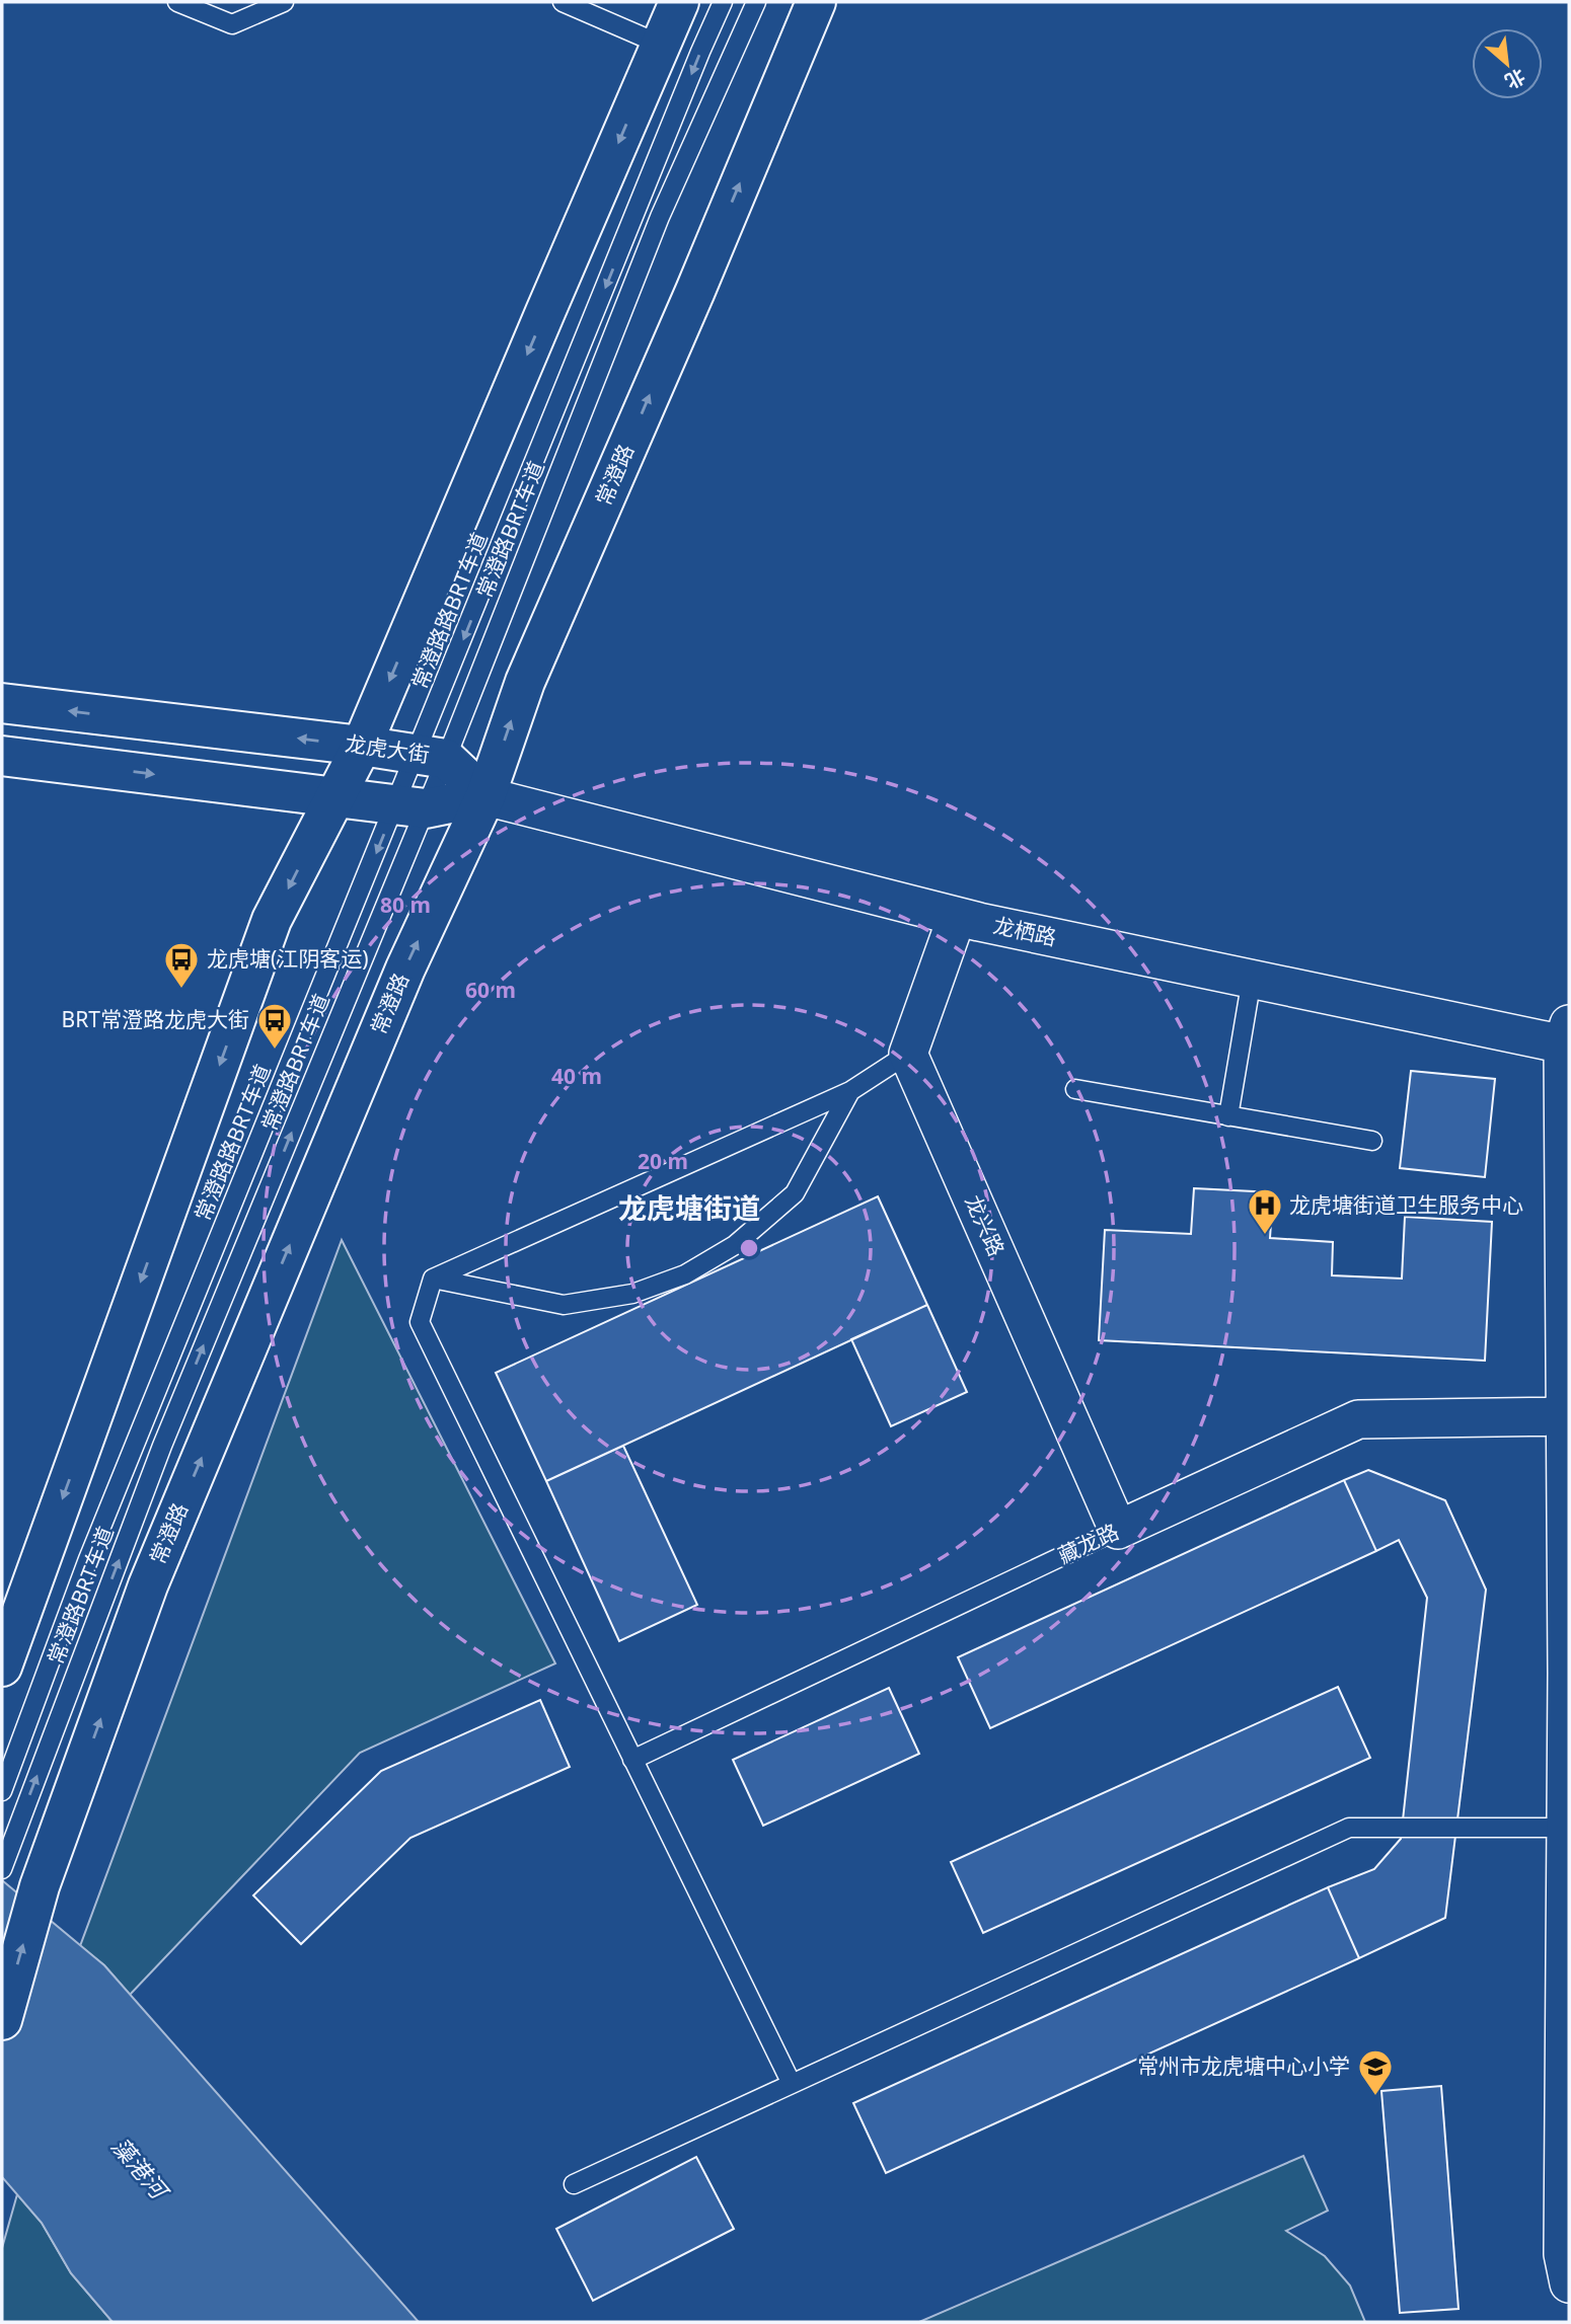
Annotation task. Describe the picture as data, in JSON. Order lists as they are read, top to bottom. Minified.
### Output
{"streets":{"main road":["常澄路","龙虎大街"],"street":["龙栖路","龙兴路","藏龙路"],"lane":["常澄路BRT车道","常澄路路BRT车道"]},"crossings":[["常澄路","龙虎大街"],["常澄路","龙栖路"],["常澄路BRT车道","常澄路路BRT车道"],["常澄路BRT车道","龙虎大街"],["常澄路路BRT车道","龙虎大街"],["龙虎大街","龙栖路"],["龙兴路","藏龙路"]],"one_way":["常澄路BRT车道","常澄路路BRT车道"],"districts":["龙虎塘街道"],"water":["藻港河"],"places":{"bus stop":["龙虎塘(江阴客运)","BRT常澄路龙虎大街"],"hospital":["龙虎塘街道卫生服务中心"],"school or university":["常州市龙虎塘中心小学"]},"north":"bottom right","rings":["80 m","60 m","40 m","20 m"]}
